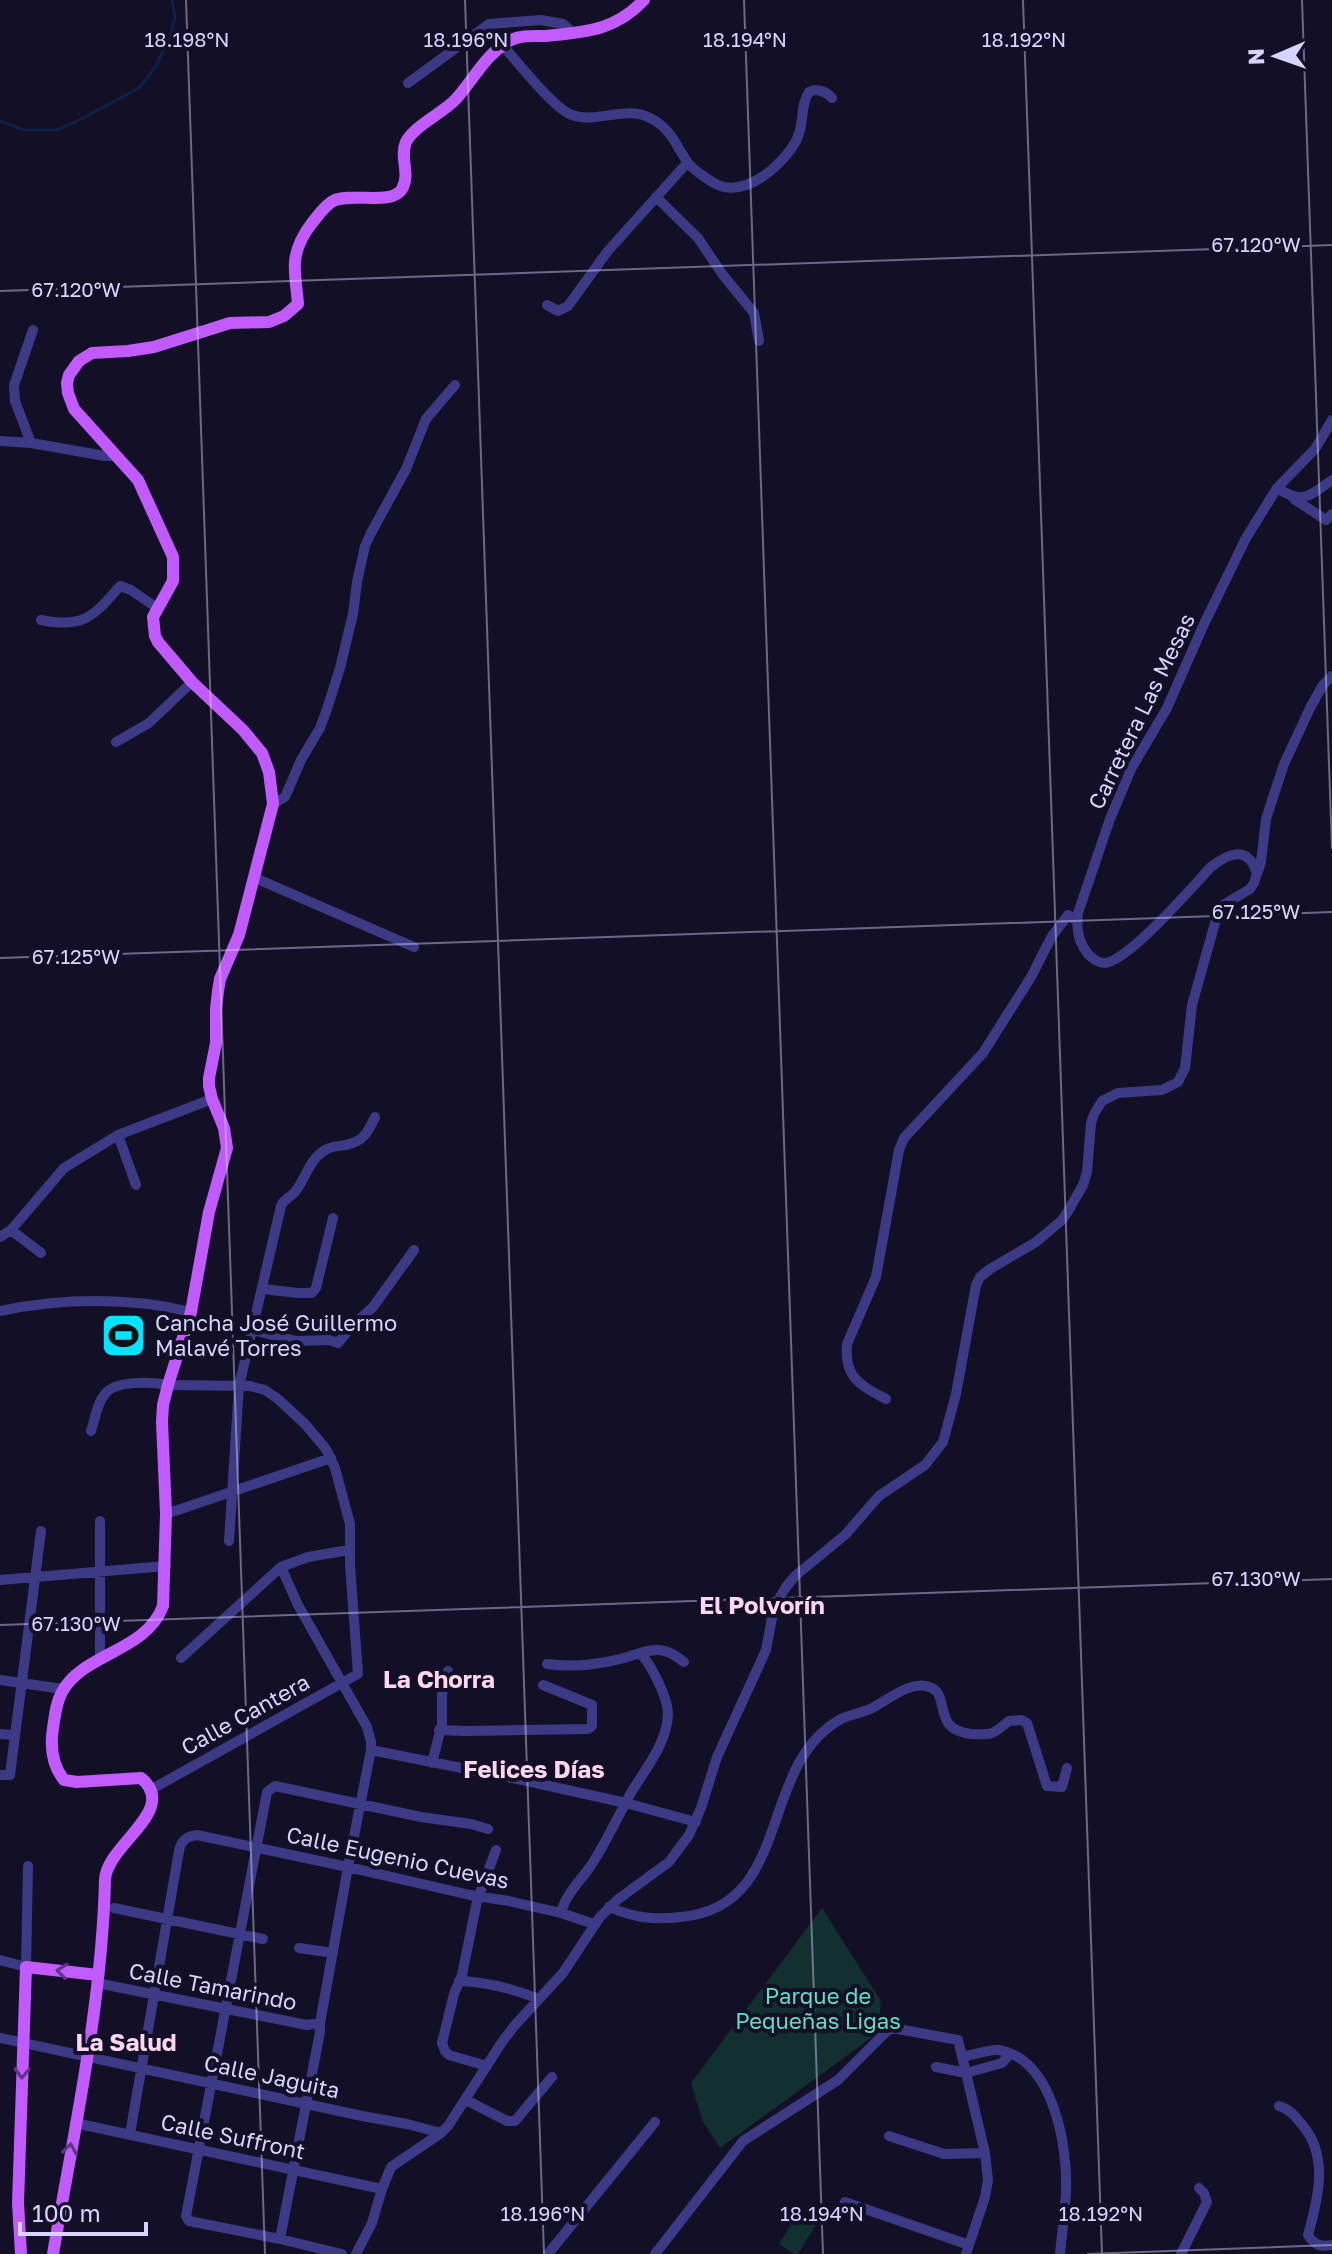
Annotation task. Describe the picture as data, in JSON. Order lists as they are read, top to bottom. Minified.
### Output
{"streets":{"main road":["Calle Tamarindo"],"street":["Carretera Las Mesas","Calle Cantera","Calle Eugenio Cuevas","Calle Jaguita","Calle Suffront"]},"districts":["El Polvorín","La Chorra","Felices Días","La Salud"],"parks":["Parque de Pequeñas Ligas"],"places":{"sports":["Cancha José Guillermo Malavé Torres"]},"scale_bar":"100 m","north":"left","coordinates":["18.198°N","18.196°N","18.194°N","18.192°N","67.120°W","67.125°W","67.130°W"]}
